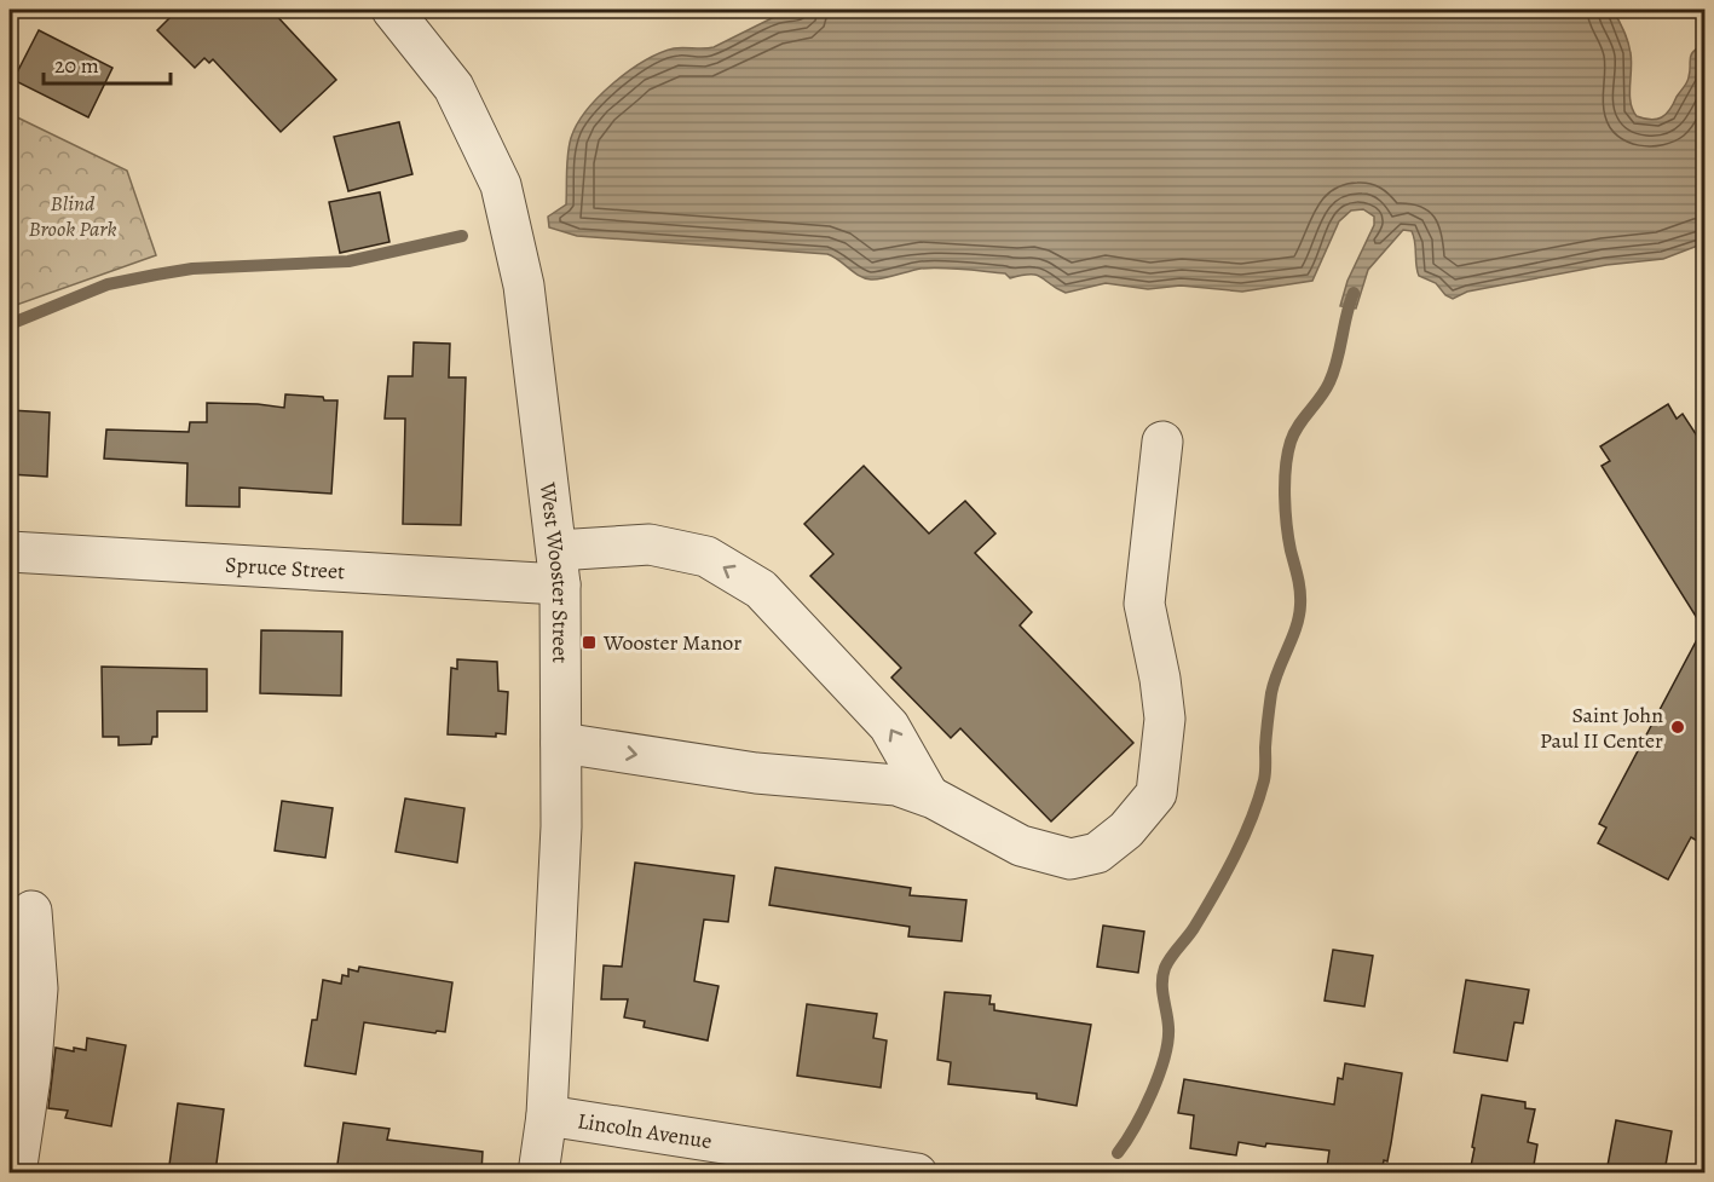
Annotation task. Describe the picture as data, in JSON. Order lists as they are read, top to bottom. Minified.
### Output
{"streets":{"street":["Spruce Street","West Wooster Street","Lincoln Avenue"]},"crossings":[["Spruce Street","West Wooster Street"],["West Wooster Street","Lincoln Avenue"]],"parks":["Blind Brook Park"],"places":{"transit":["Wooster Manor"],"other":["Saint John Paul II Center"]},"scale_bar":"20 m"}
